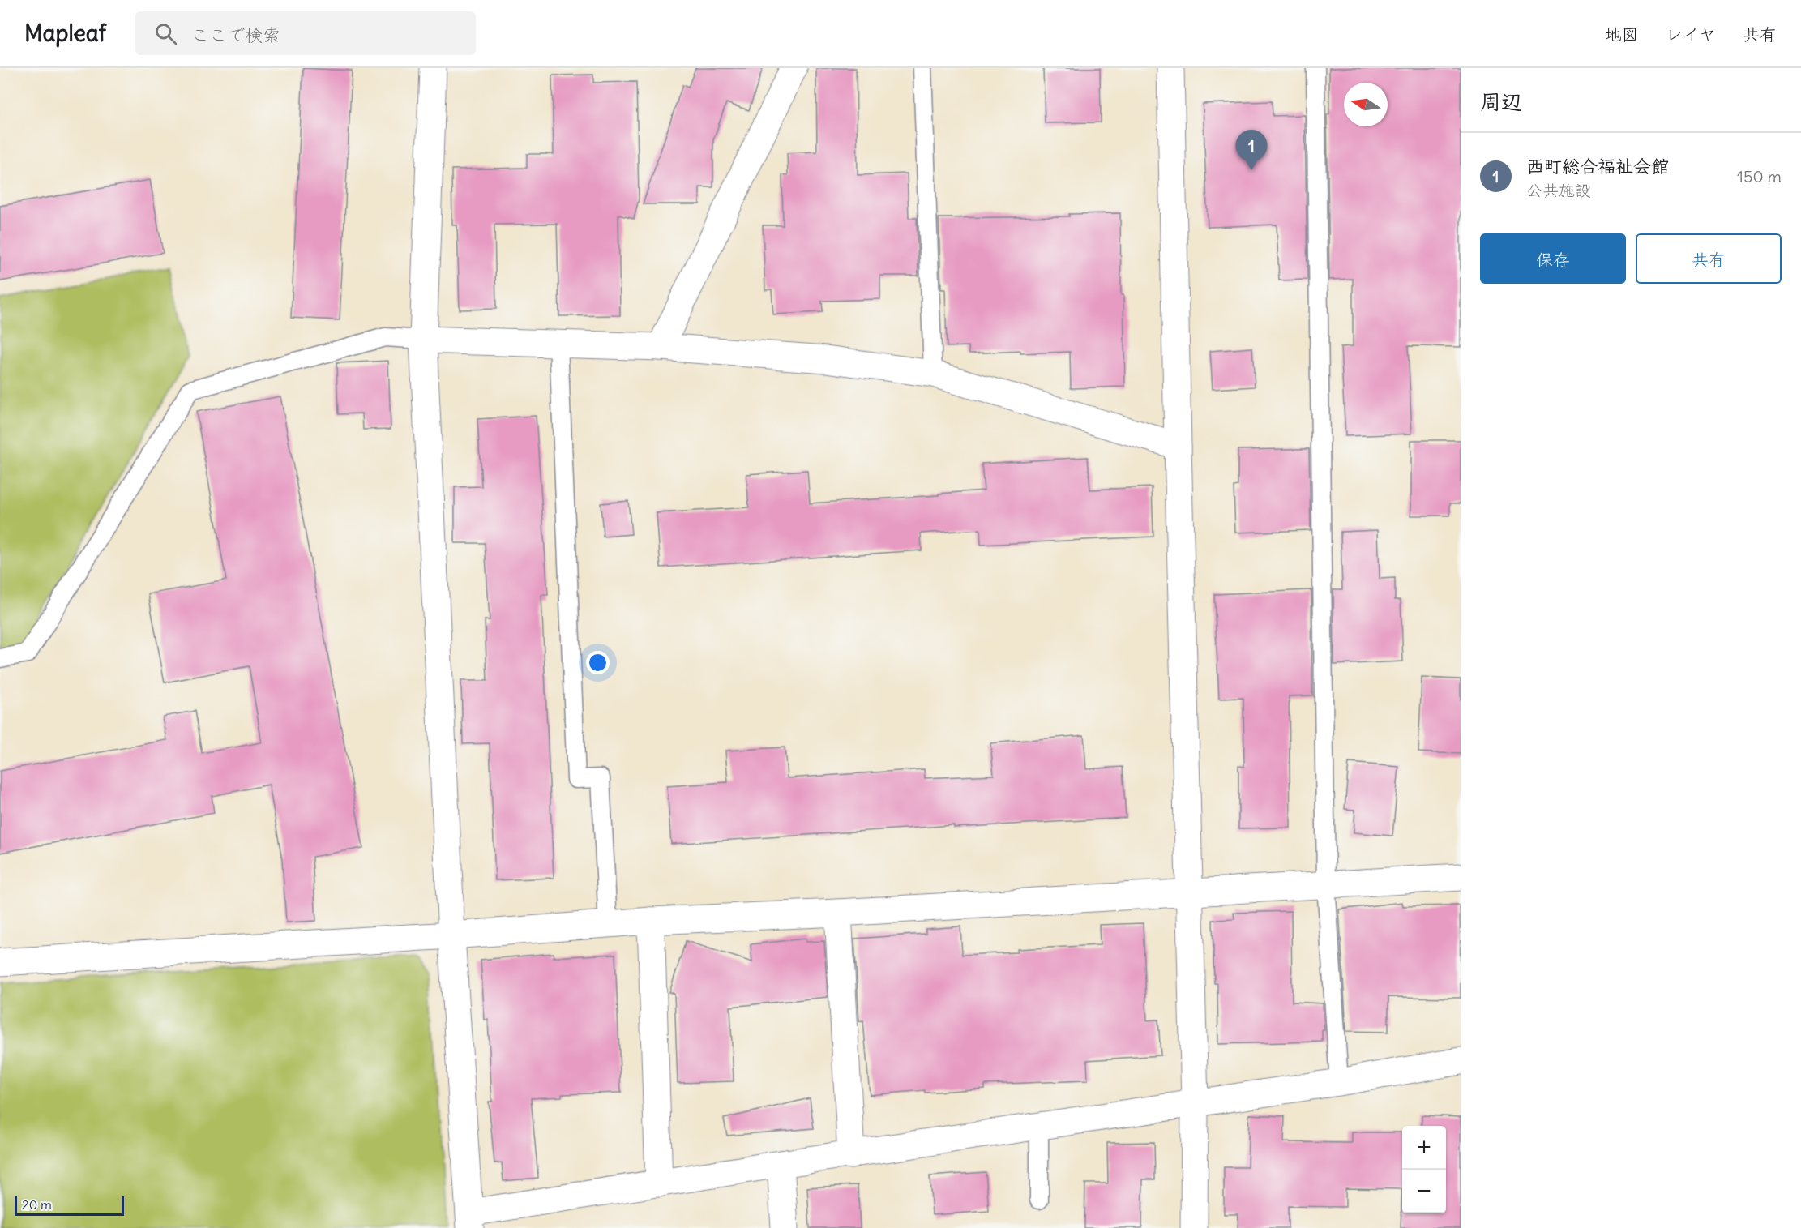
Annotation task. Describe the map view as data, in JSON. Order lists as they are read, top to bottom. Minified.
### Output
{"scale_bar":"20 m","north":"left","page":{"header":"Mapleaf","search":"ここで検索","nav":["地図","レイヤ","共有"],"heading":"周辺","pins":"1","list":[{"mark":"1","name":"西町総合福祉会館","note":"公共施設","value":"150 m"}],"buttons":["保存","共有"],"map_buttons":["+","−"],"scale":"20 m"}}
